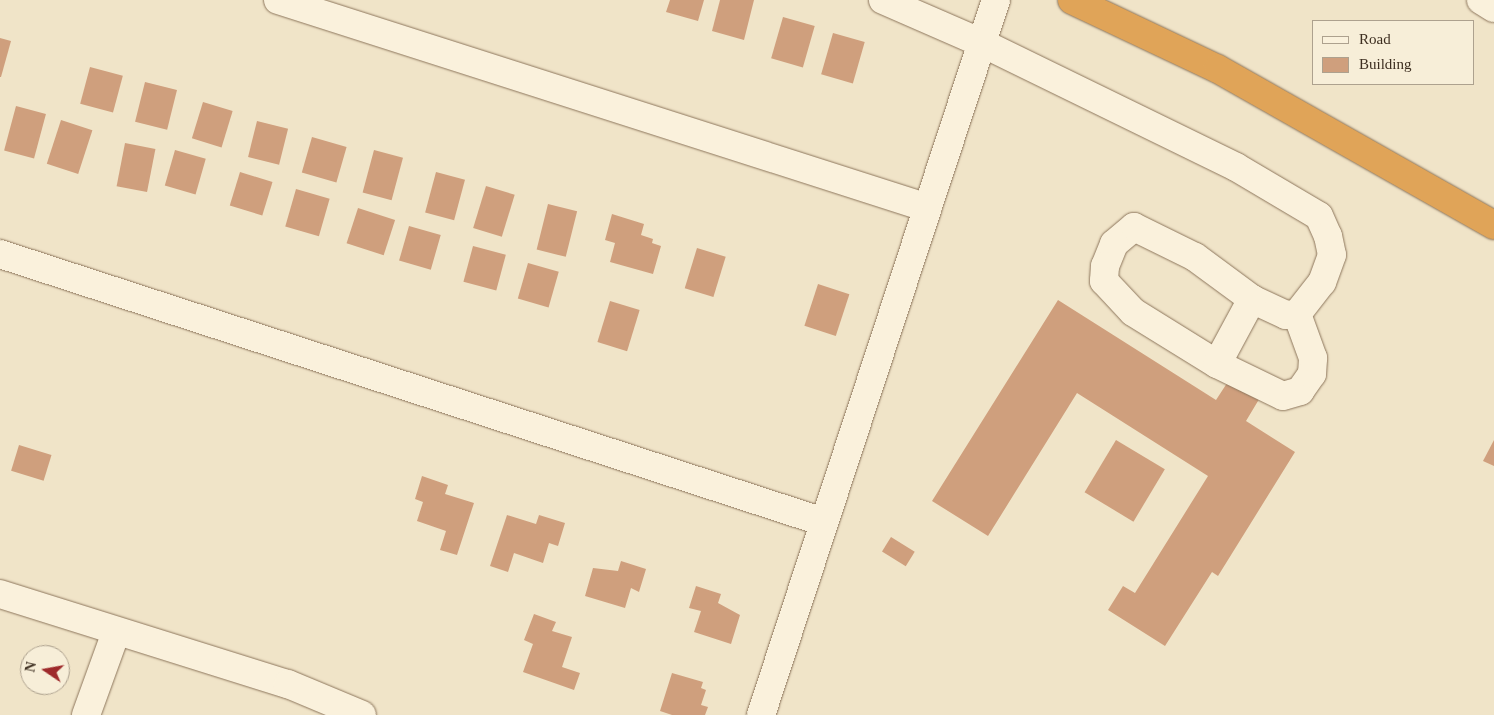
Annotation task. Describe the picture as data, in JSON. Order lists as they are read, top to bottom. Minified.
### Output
{"legend":["Road","Building"],"north":"left"}
